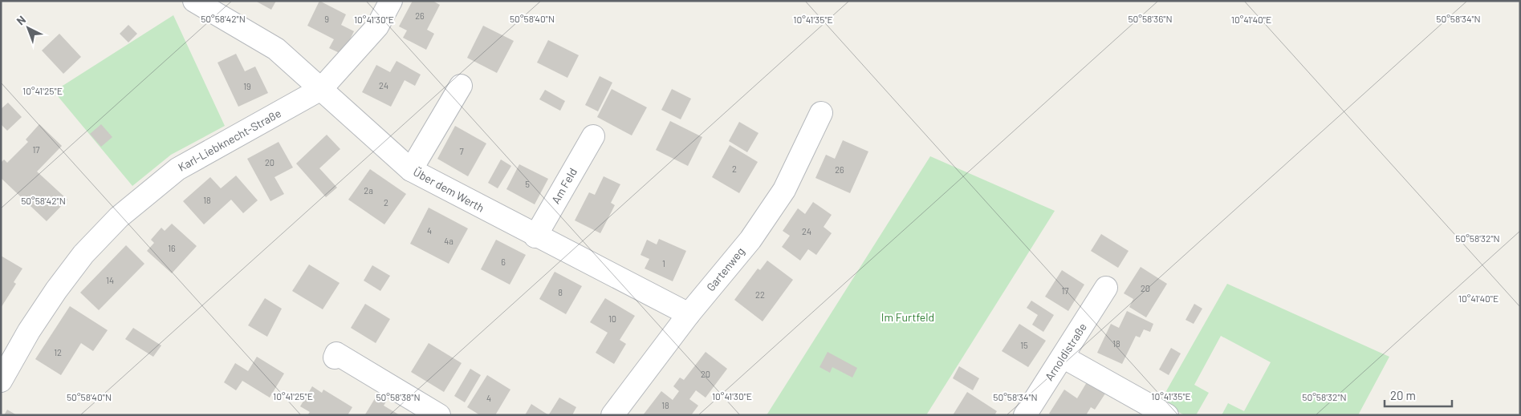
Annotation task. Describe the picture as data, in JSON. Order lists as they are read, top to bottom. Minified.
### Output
{"streets":{"street":["Karl-Liebknecht-Straße","Am Feld","Über dem Werth","Gartenweg","Arnoldistraße"]},"crossings":[["Karl-Liebknecht-Straße","Über dem Werth"],["Am Feld","Über dem Werth"],["Über dem Werth","Gartenweg"]],"parks":["Im Furtfeld"],"house_numbers":["26","9","24","19","17","7","20","2","26","5","2a","18","2","4","24","4a","16","6","1","14","20","17","8","22","10","18","15","12","20","4","18"],"scale_bar":"20 m","north":"top left","coordinates":["50°58'42\"N","50°58'40\"N","50°58'36\"N","50°58'34\"N","10°41'30\"E","10°41'35\"E","10°41'40\"E","10°41'25\"E","50°58'32\"N","50°58'38\"N"]}
